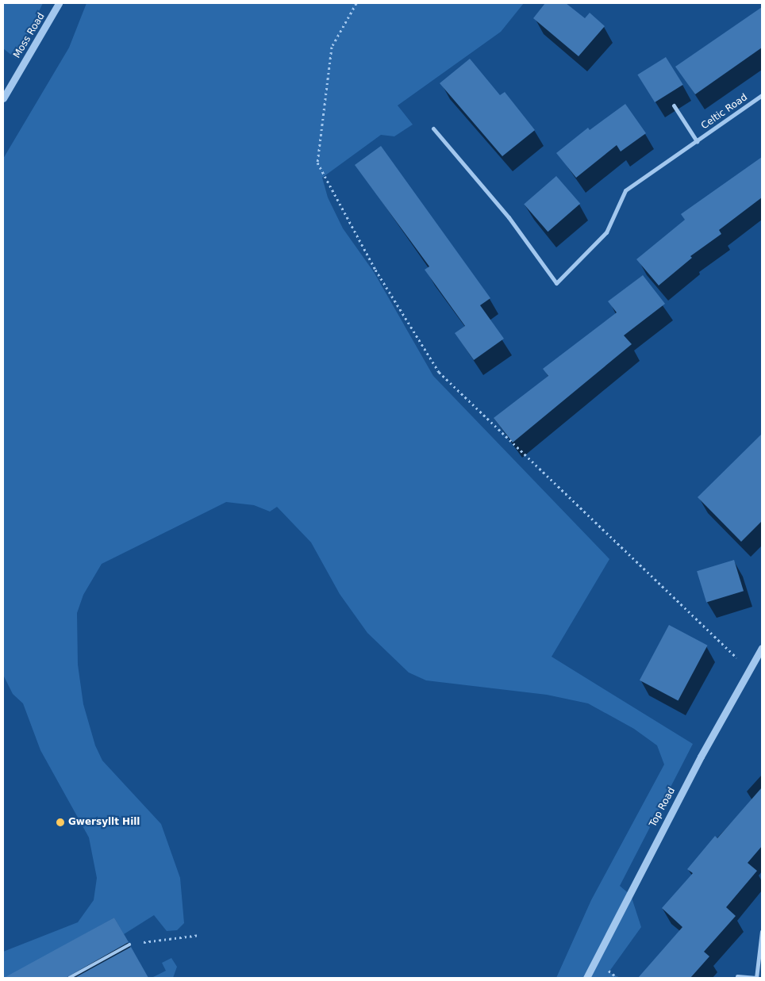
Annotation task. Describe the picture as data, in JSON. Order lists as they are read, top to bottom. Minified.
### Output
{"streets":{"street":["Moss Road","Celtic Road","Top Road"]},"places":["Gwersyllt Hill"]}
